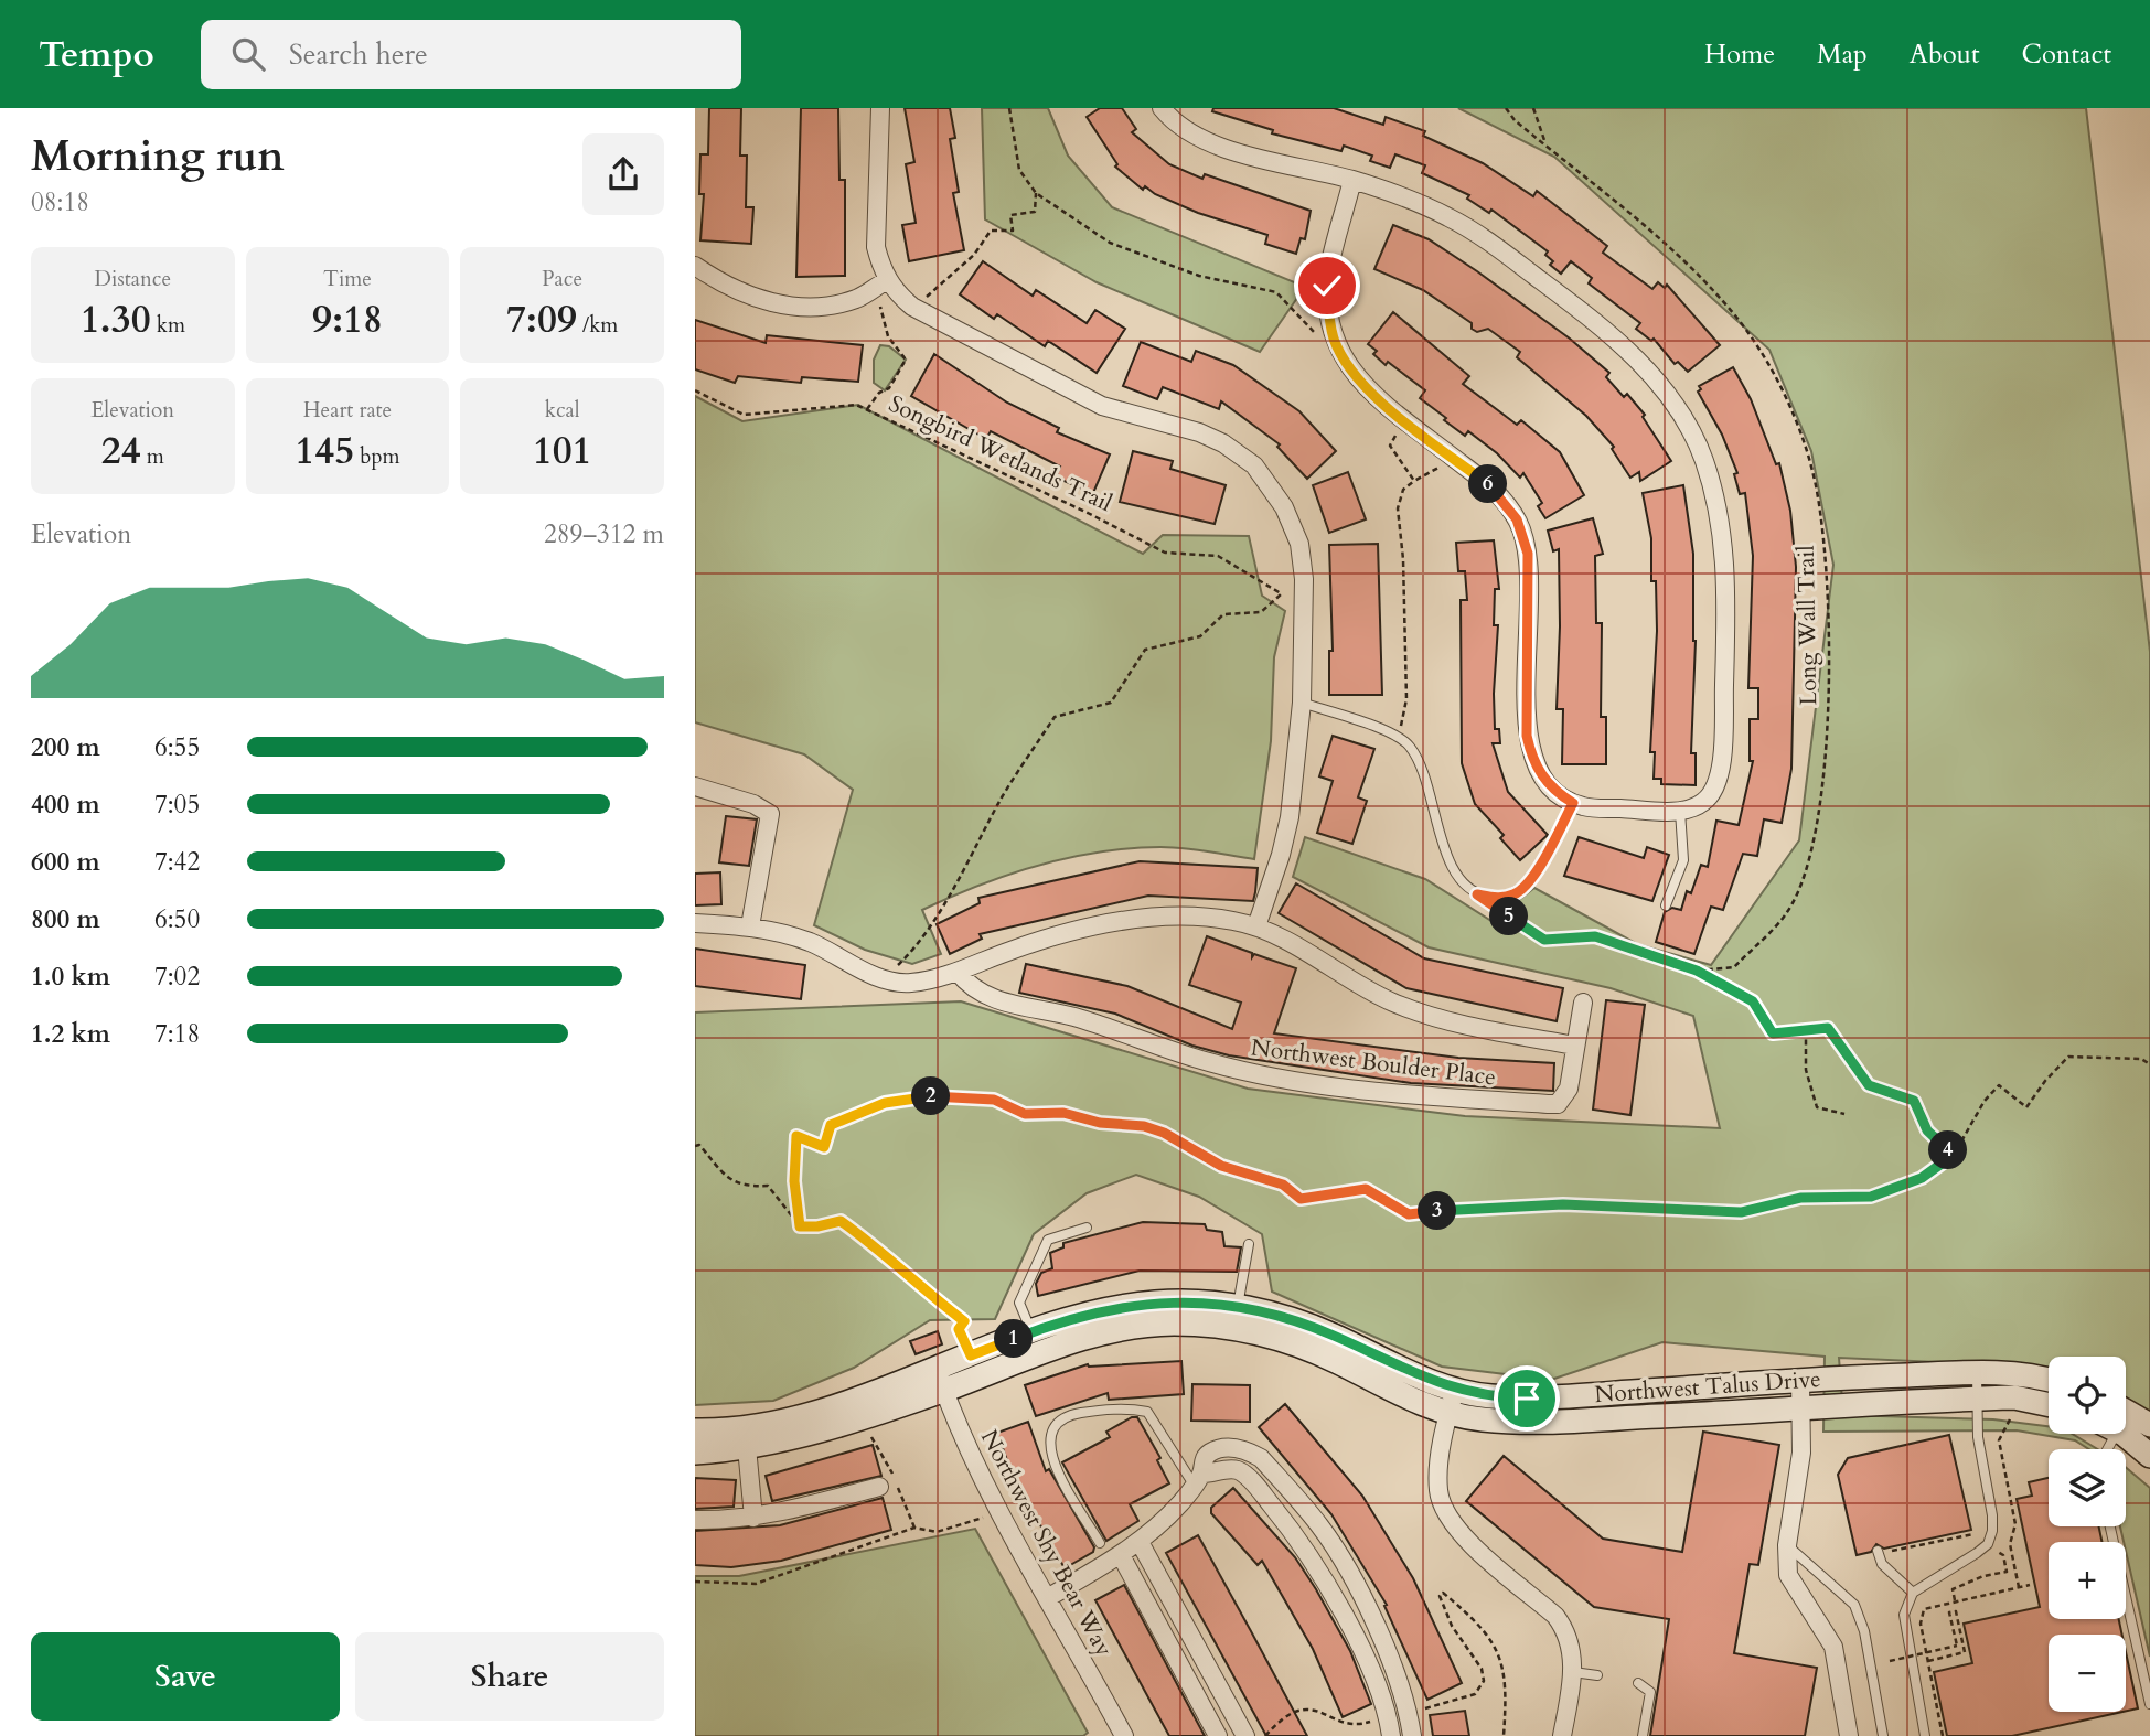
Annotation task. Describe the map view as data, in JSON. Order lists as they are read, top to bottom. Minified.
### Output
{"streets":{"street":["Northwest Boulder Place","Northwest Talus Drive","Northwest Shy Bear Way"],"path":["Songbird Wetlands Trail","Long Wall Trail"]},"crossings":[["Northwest Talus Drive","Northwest Shy Bear Way"]],"page":{"header":"Tempo","search":"Search here","nav":["Home","Map","About","Contact"],"heading":["Morning run","08:18"],"stats":[["Distance","1.30 km"],["Time","9:18"],["Pace","7:09 /km"],["Elevation","24 m"],["Heart rate","145 bpm"],["kcal","101"]],"pins":["6","5","2","4","3","1"],"chart":["Elevation","289–312 m"],"list":[{"name":"200 m","note":"6:55"},{"name":"400 m","note":"7:05"},{"name":"600 m","note":"7:42"},{"name":"800 m","note":"6:50"},{"name":"1.0 km","note":"7:02"},{"name":"1.2 km","note":"7:18"}],"map_buttons":["+","−"],"buttons":["Save","Share"]}}
